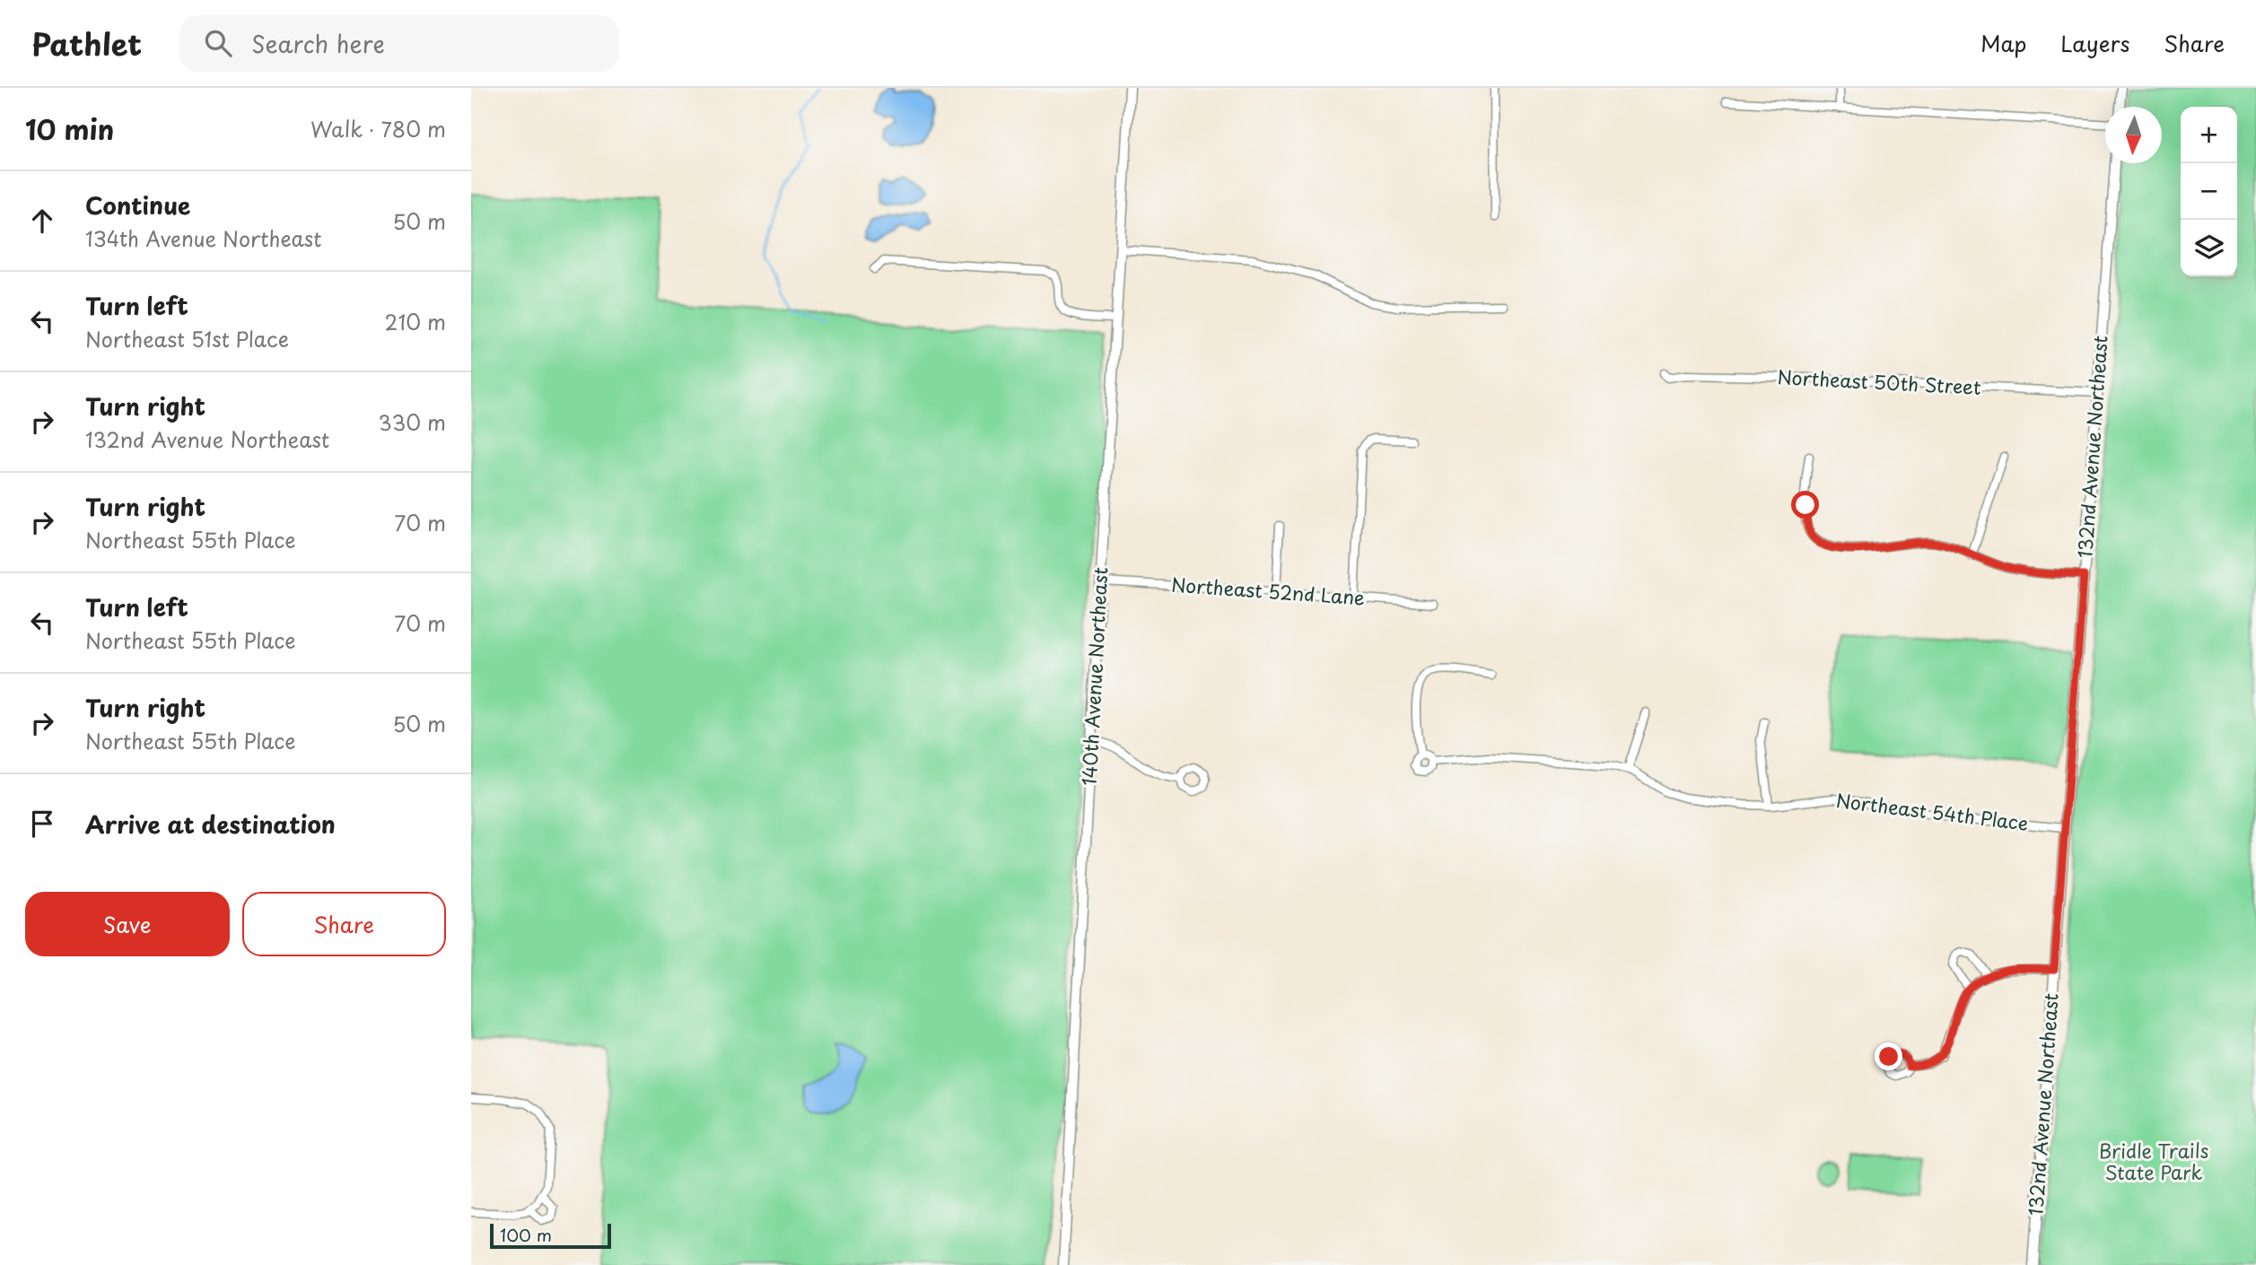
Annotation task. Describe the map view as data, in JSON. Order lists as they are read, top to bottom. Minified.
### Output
{"streets":{"street":["Northeast 50th Street","132nd Avenue Northeast","Northeast 52nd Lane","140th Avenue Northeast","Northeast 54th Place"]},"crossings":[["Northeast 50th Street","132nd Avenue Northeast"],["132nd Avenue Northeast","Northeast 54th Place"],["Northeast 52nd Lane","140th Avenue Northeast"]],"parks":["Bridle Trails State Park"],"scale_bar":"100 m","north":"bottom","page":{"header":"Pathlet","search":"Search here","nav":["Map","Layers","Share"],"heading":["10 min","Walk · 780 m"],"map_buttons":["+","−"],"list":[["Continue","134th Avenue Northeast","50 m"],["Turn left","Northeast 51st Place","210 m"],["Turn right","132nd Avenue Northeast","330 m"],["Turn right","Northeast 55th Place","70 m"],["Turn left","Northeast 55th Place","70 m"],["Turn right","Northeast 55th Place","50 m"],"Arrive at destination"],"buttons":["Save","Share"],"scale":"100 m"}}
